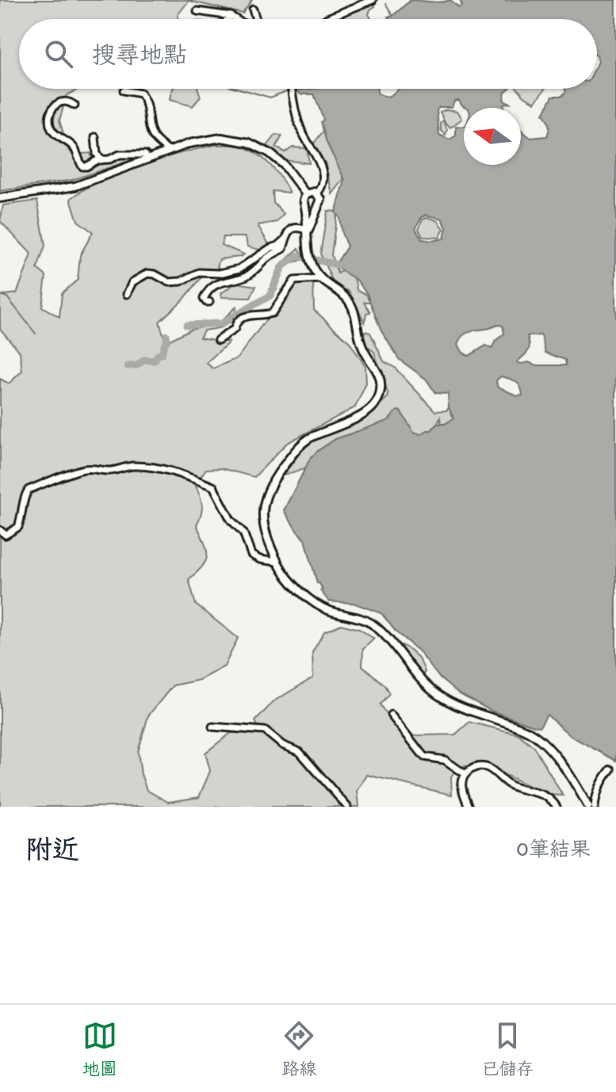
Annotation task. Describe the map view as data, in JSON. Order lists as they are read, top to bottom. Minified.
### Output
{"north":"left","page":{"search":"搜尋地點","heading":["附近","0筆結果"],"nav":["地圖","路線","已儲存"]}}
